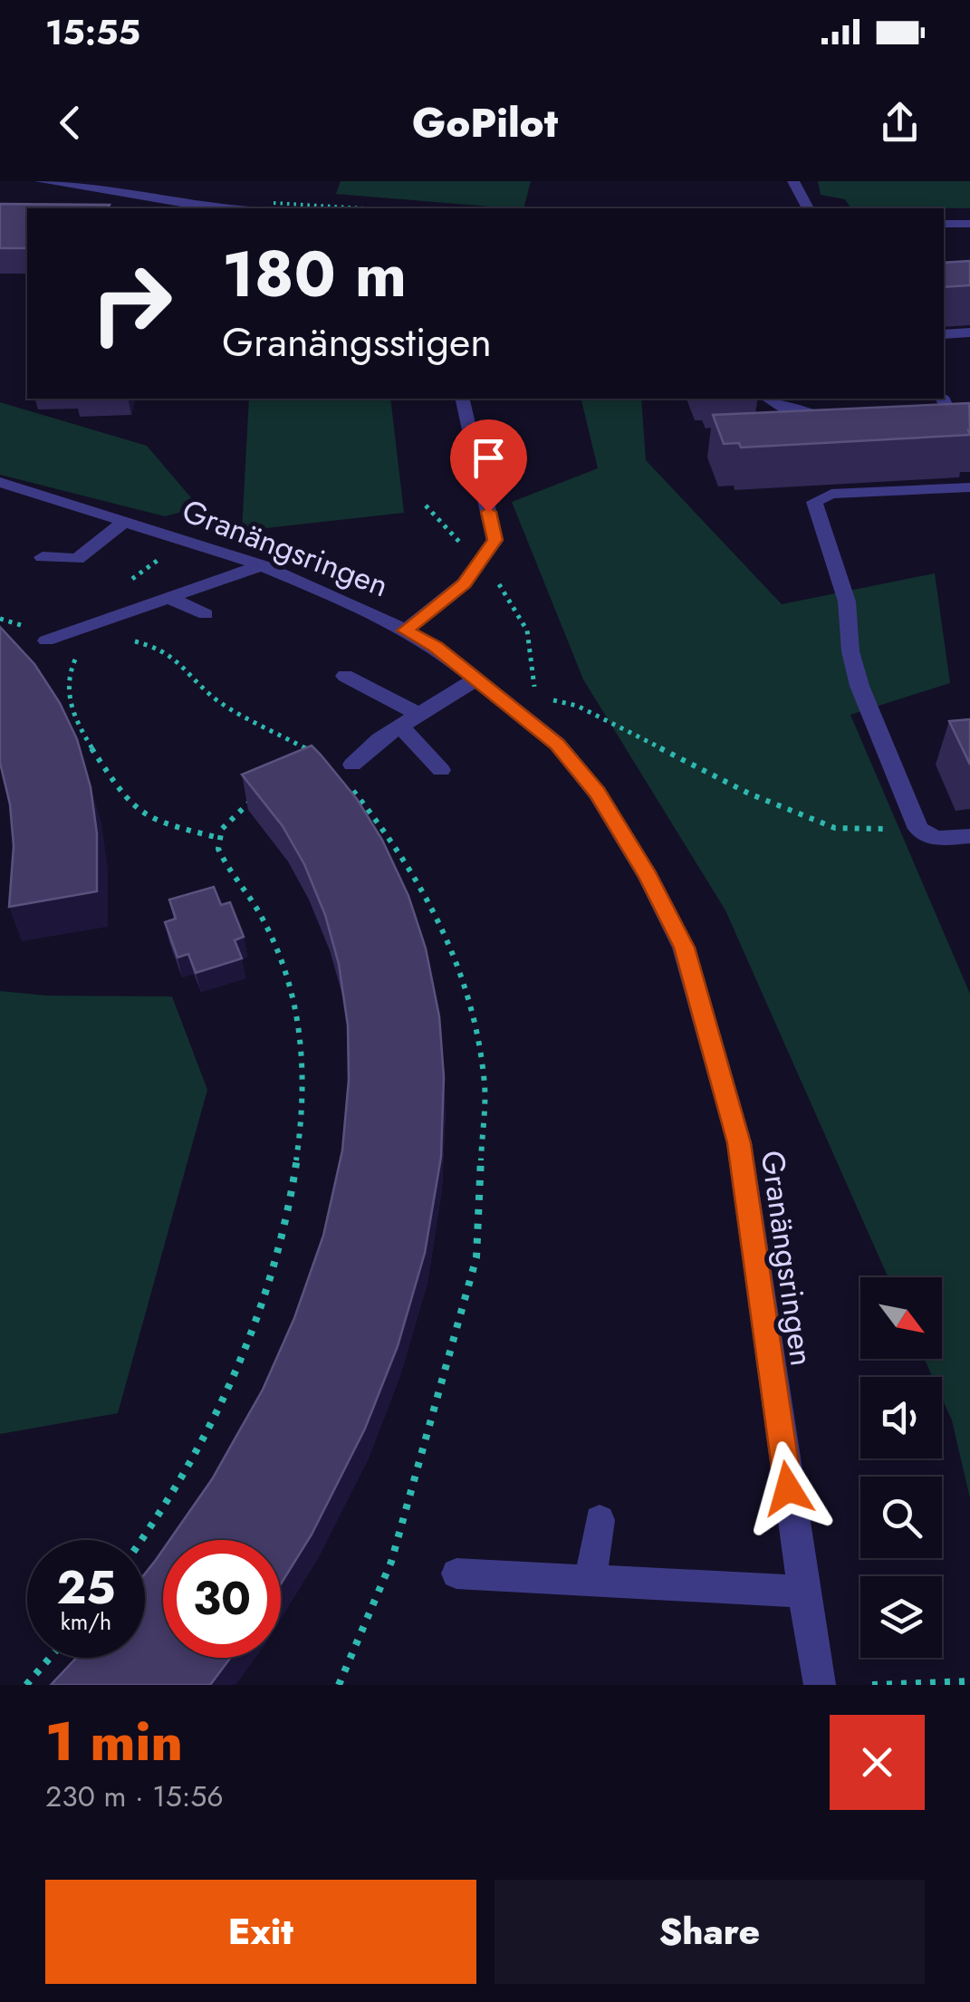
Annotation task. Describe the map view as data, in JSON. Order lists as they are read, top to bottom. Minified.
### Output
{"streets":{"street":["Granängsringen"]},"north":"bottom right","page":{"status":"15:55","header":"GoPilot","turn":["180 m","Granängsstigen"],"speed":"25 km/h","limit":"30","heading":["1 min","230 m · 15:56"],"buttons":["Exit","Share"]}}
